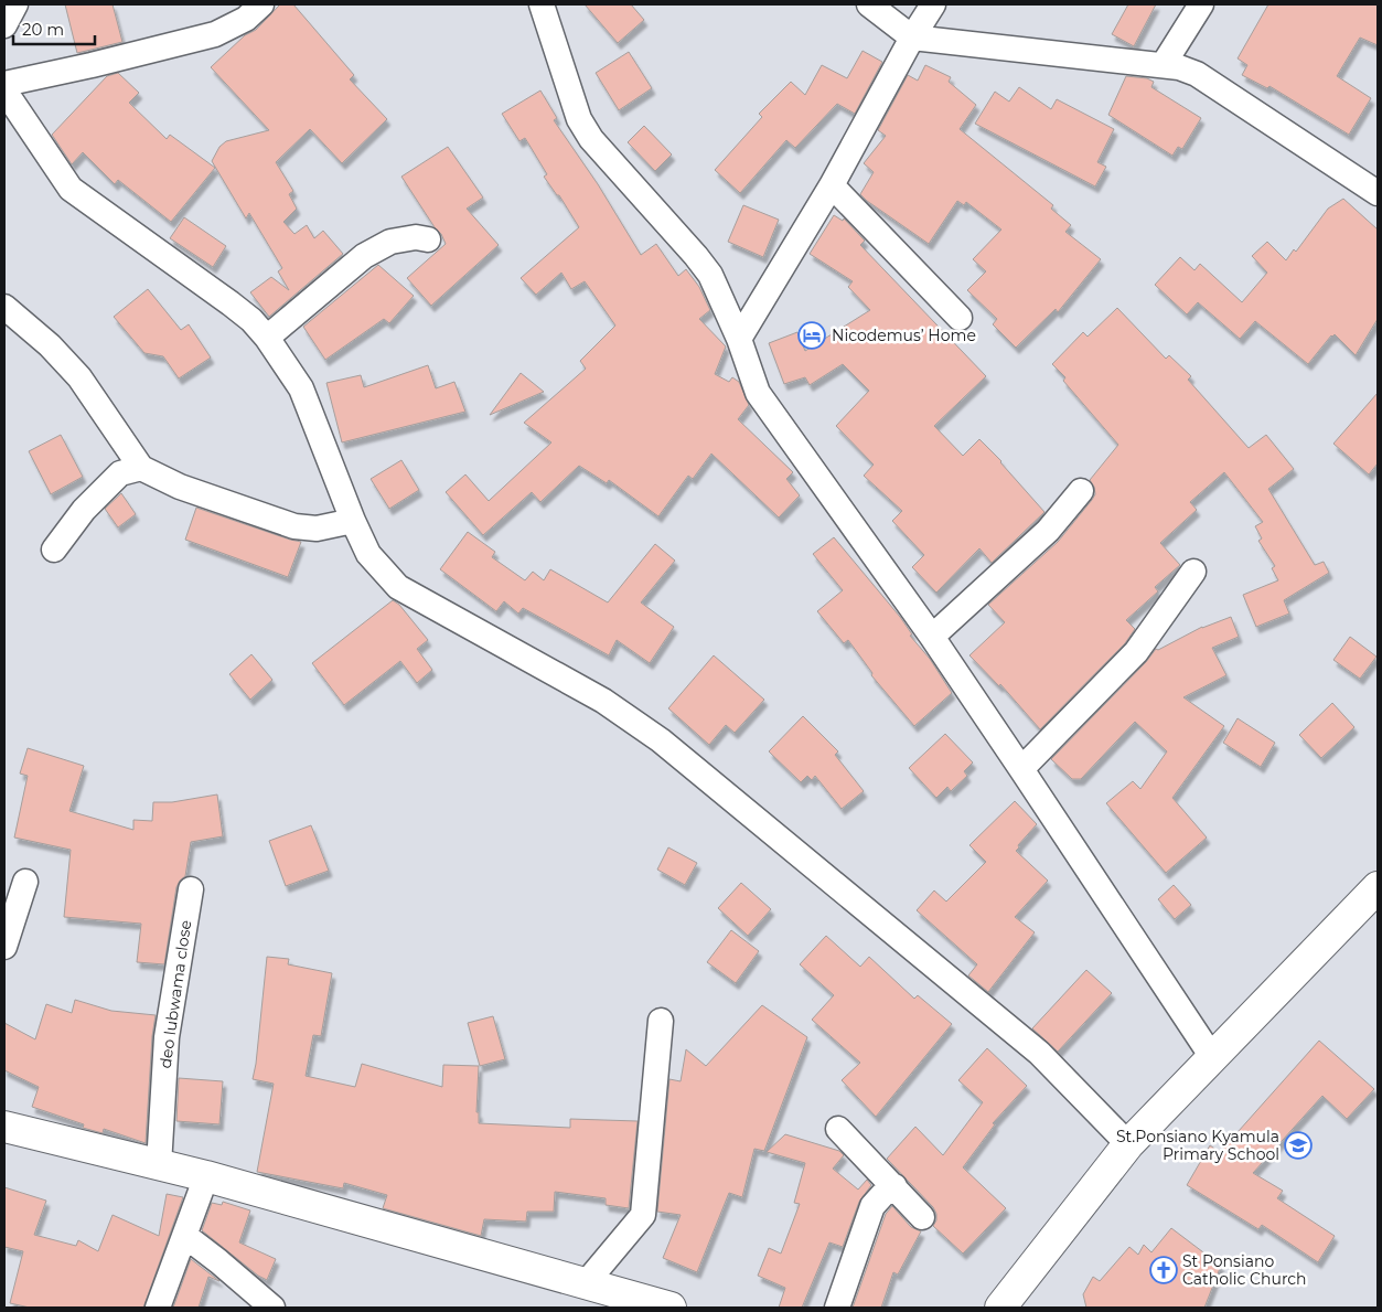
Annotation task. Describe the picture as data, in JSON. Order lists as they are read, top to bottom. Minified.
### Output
{"streets":{"street":["deo lubwama close"]},"places":{"hotel":["Nicodemus’ Home"],"school or university":["St.Ponsiano Kyamula Primary School"],"church":["St Ponsiano Catholic Church"]},"scale_bar":"20 m"}
